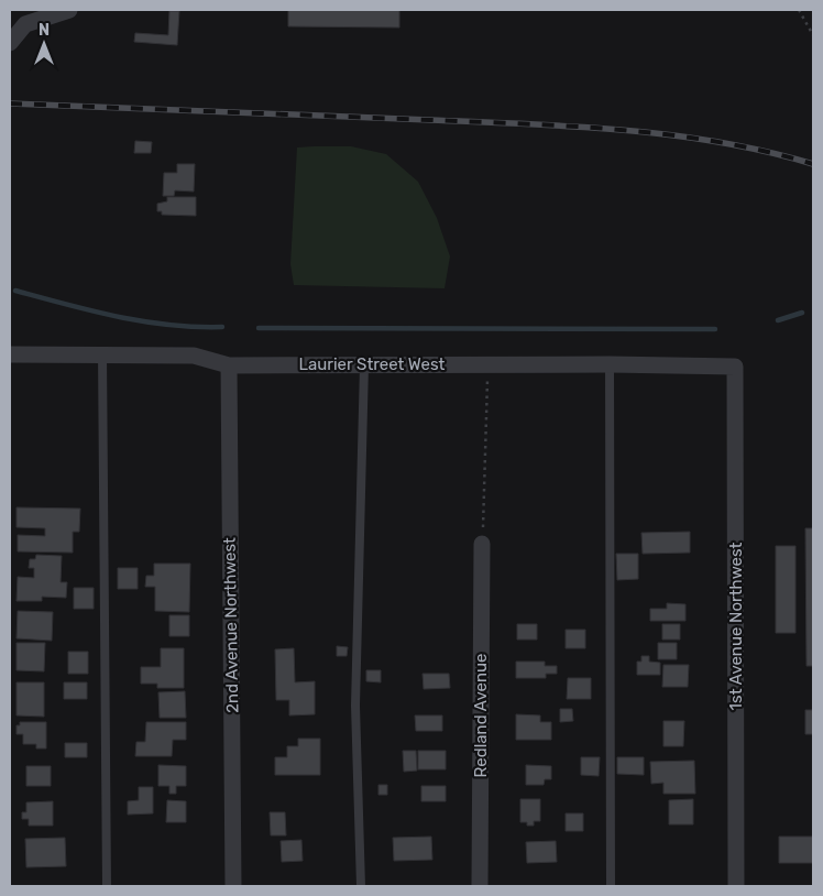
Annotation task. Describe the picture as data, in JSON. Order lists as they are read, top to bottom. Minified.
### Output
{"streets":{"street":["Laurier Street West","2nd Avenue Northwest","1st Avenue Northwest","Redland Avenue"]},"crossings":[["Laurier Street West","2nd Avenue Northwest"],["Laurier Street West","1st Avenue Northwest"]],"north":"top"}
